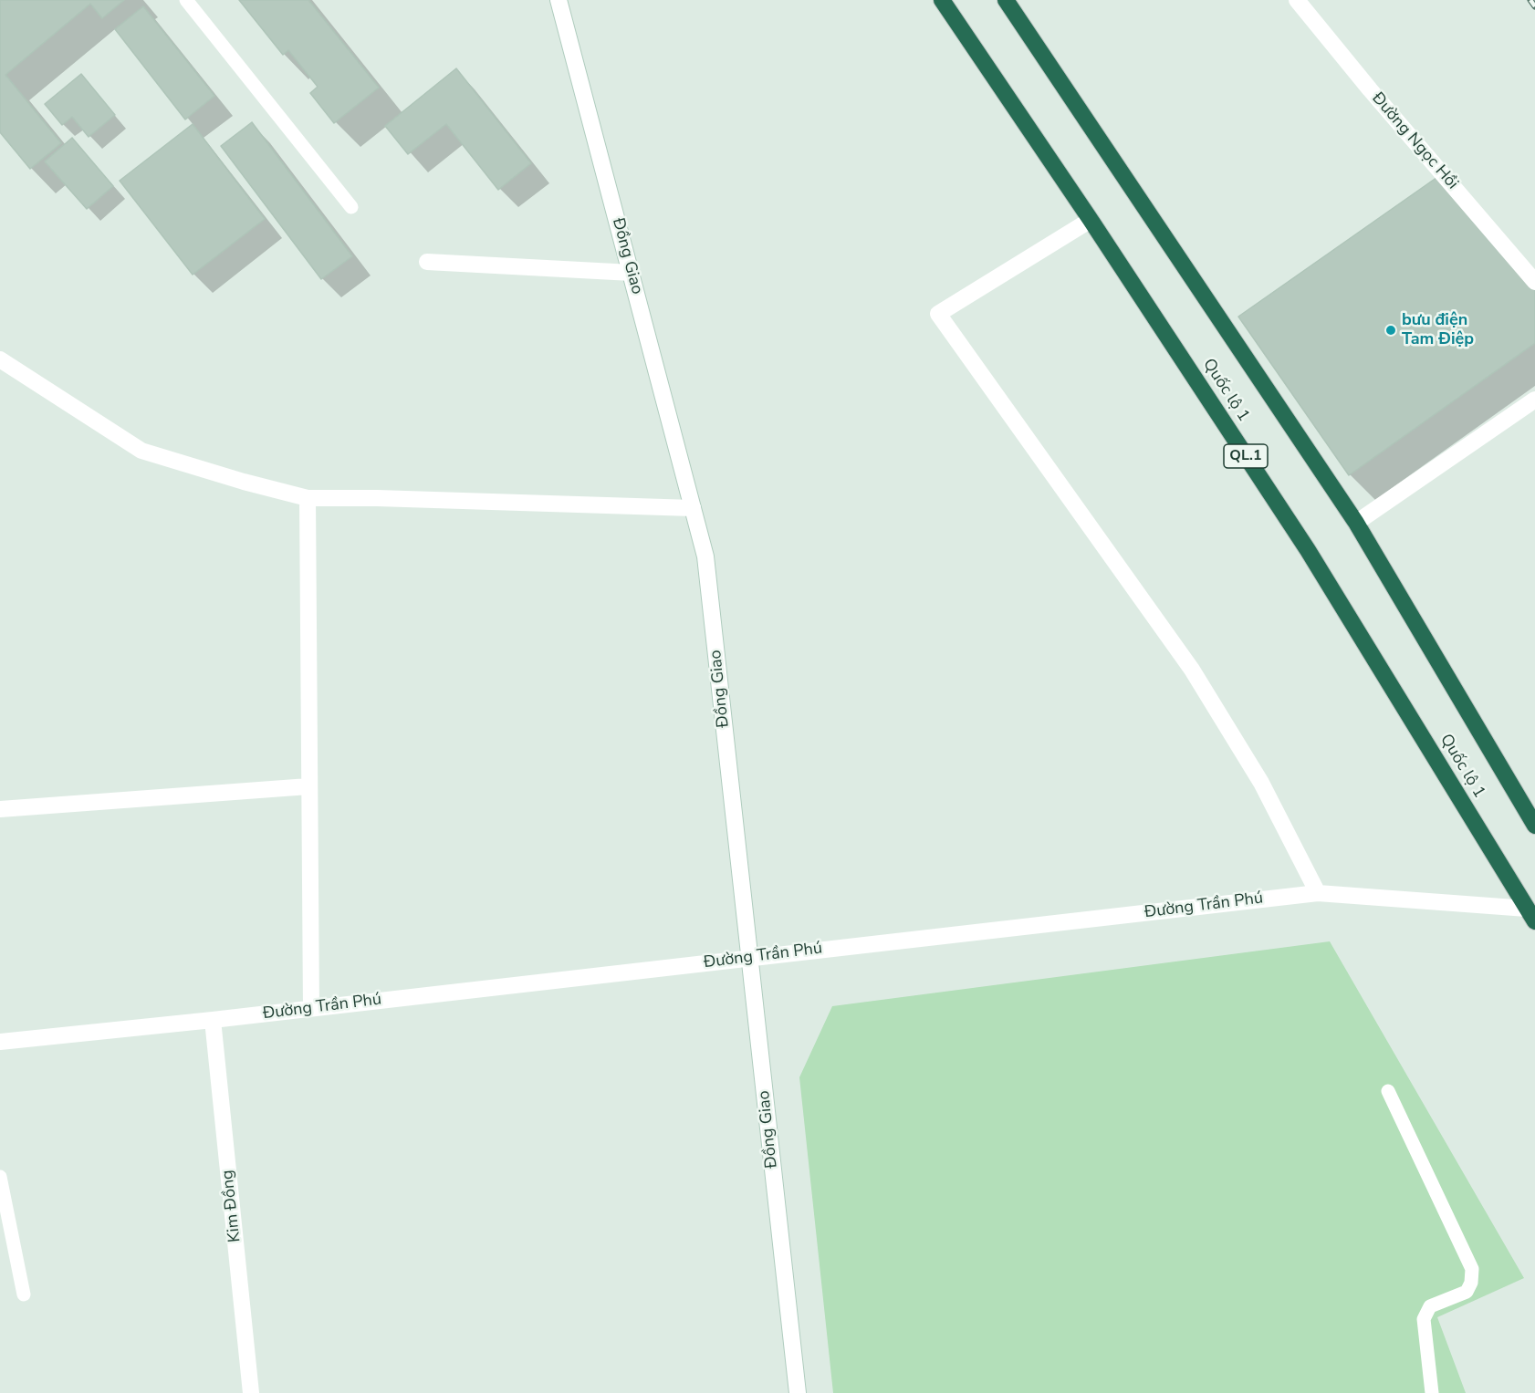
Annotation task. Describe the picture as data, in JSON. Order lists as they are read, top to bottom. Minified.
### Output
{"streets":{"highway":["Quốc lộ 1","QL.1"],"street":["Đường Ngọc Hồi","Đồng Giao","Đường Trần Phú","Kim Đồng"]},"crossings":[["Đồng Giao","Đường Trần Phú"],["Quốc lộ 1","Đường Trần Phú"],["Đường Trần Phú","Kim Đồng"]],"places":["bưu điện Tam Điệp"]}
